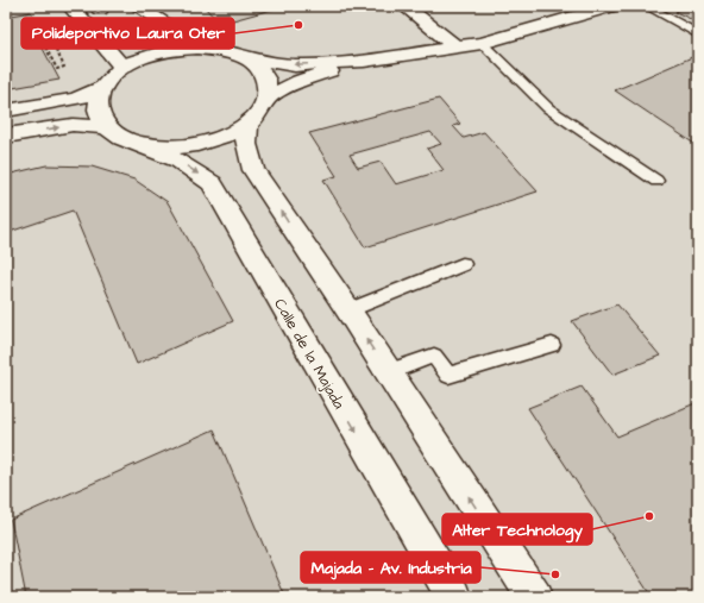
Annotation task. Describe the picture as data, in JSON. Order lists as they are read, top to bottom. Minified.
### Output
{"streets":{"street":["Calle de la Majada"]},"places":["Polideportivo Laura Oter","Alter Technology","Majada - Av. Industria"]}
